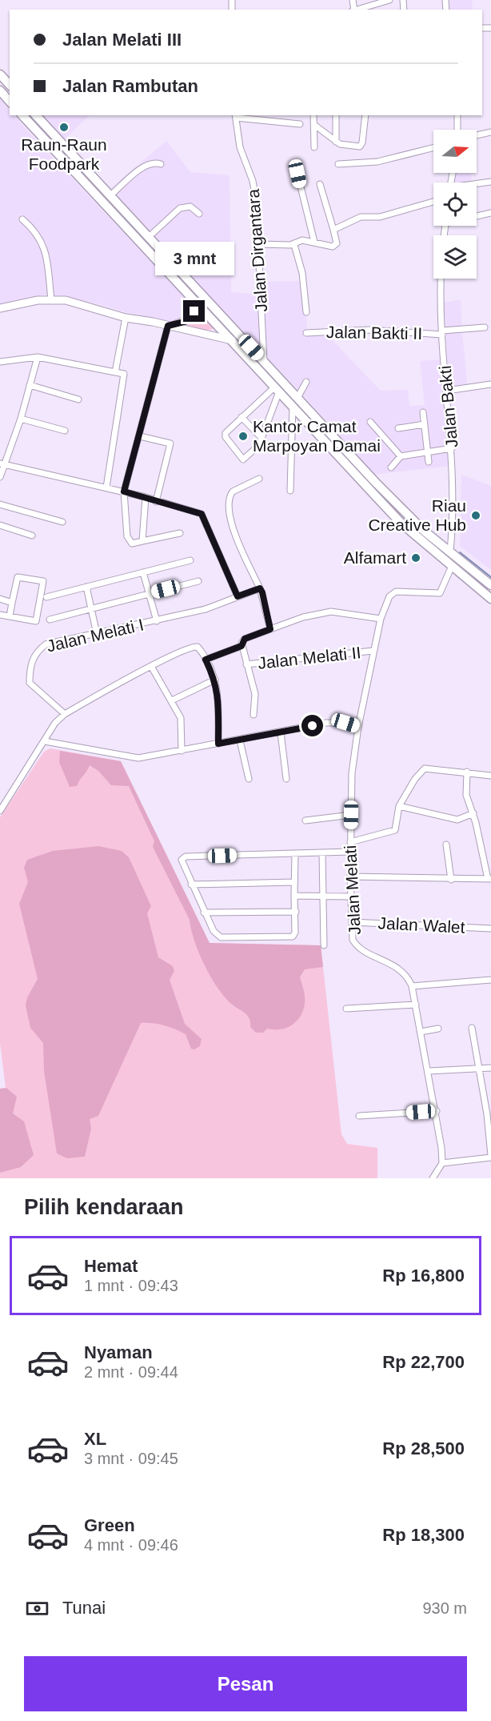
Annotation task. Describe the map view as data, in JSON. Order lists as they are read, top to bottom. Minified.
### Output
{"streets":{"street":["Jalan Dirgantara","Jalan Bakti II","Jalan Bakti","Jalan Melati I","Jalan Melati II","Jalan Melati","Jalan Walet"]},"crossings":[["Jalan Bakti II","Jalan Bakti"],["Jalan Melati II","Jalan Melati"],["Jalan Melati","Jalan Walet"]],"places":["Raun-Raun Foodpark","Kantor Camat Marpoyan Damai","Riau Creative Hub","Alfamart"],"north":"right","page":{"banner":["Jalan Melati III","Jalan Rambutan"],"bubble":"3 mnt","heading":"Pilih kendaraan","list":[{"name":"Hemat","note":"1 mnt · 09:43","value":"Rp 16,800"},{"name":"Nyaman","note":"2 mnt · 09:44","value":"Rp 22,700"},{"name":"XL","note":"3 mnt · 09:45","value":"Rp 28,500"},{"name":"Green","note":"4 mnt · 09:46","value":"Rp 18,300"}],"pay":["Tunai","930 m"],"buttons":"Pesan"}}
